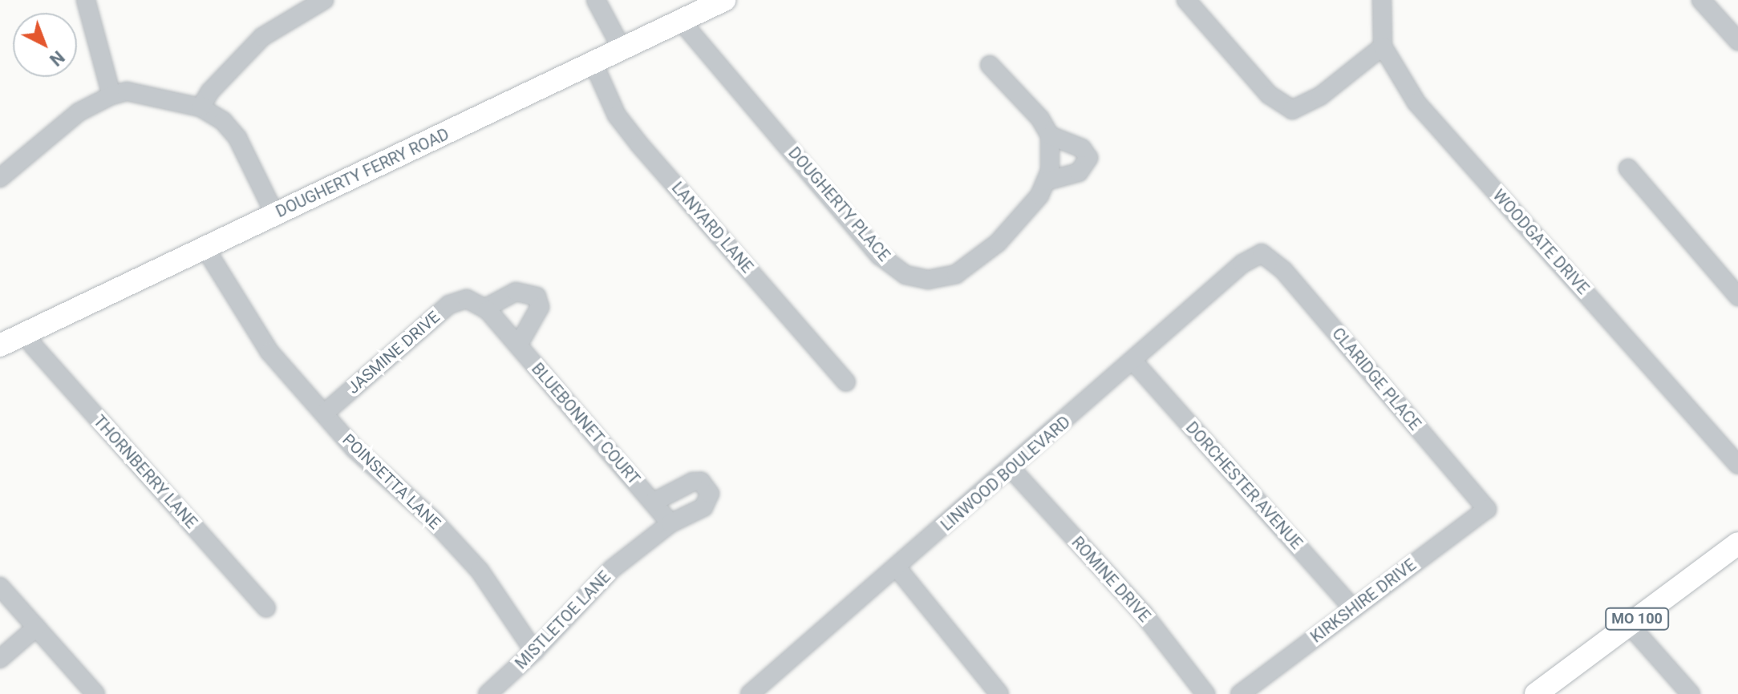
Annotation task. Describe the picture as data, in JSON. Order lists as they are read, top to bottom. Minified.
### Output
{"streets":{"main road":["DOUGHERTY FERRY ROAD","MO 100"],"street":["DOUGHERTY PLACE","LANYARD LANE","WOODGATE DRIVE","JASMINE DRIVE","CLARIDGE PLACE","BLUEBONNET COURT","THORNBERRY LANE","LINWOOD BOULEVARD","POINSETTA LANE","DORCHESTER AVENUE","ROMINE DRIVE","KIRKSHIRE DRIVE","MISTLETOE LANE"]},"crossings":[["DOUGHERTY FERRY ROAD","DOUGHERTY PLACE"],["DOUGHERTY FERRY ROAD","LANYARD LANE"],["DOUGHERTY FERRY ROAD","THORNBERRY LANE"],["DOUGHERTY FERRY ROAD","POINSETTA LANE"],["JASMINE DRIVE","BLUEBONNET COURT"],["JASMINE DRIVE","POINSETTA LANE"],["CLARIDGE PLACE","LINWOOD BOULEVARD"],["CLARIDGE PLACE","KIRKSHIRE DRIVE"],["BLUEBONNET COURT","MISTLETOE LANE"],["LINWOOD BOULEVARD","DORCHESTER AVENUE"],["LINWOOD BOULEVARD","ROMINE DRIVE"],["POINSETTA LANE","MISTLETOE LANE"],["DORCHESTER AVENUE","KIRKSHIRE DRIVE"]],"north":"bottom right"}
